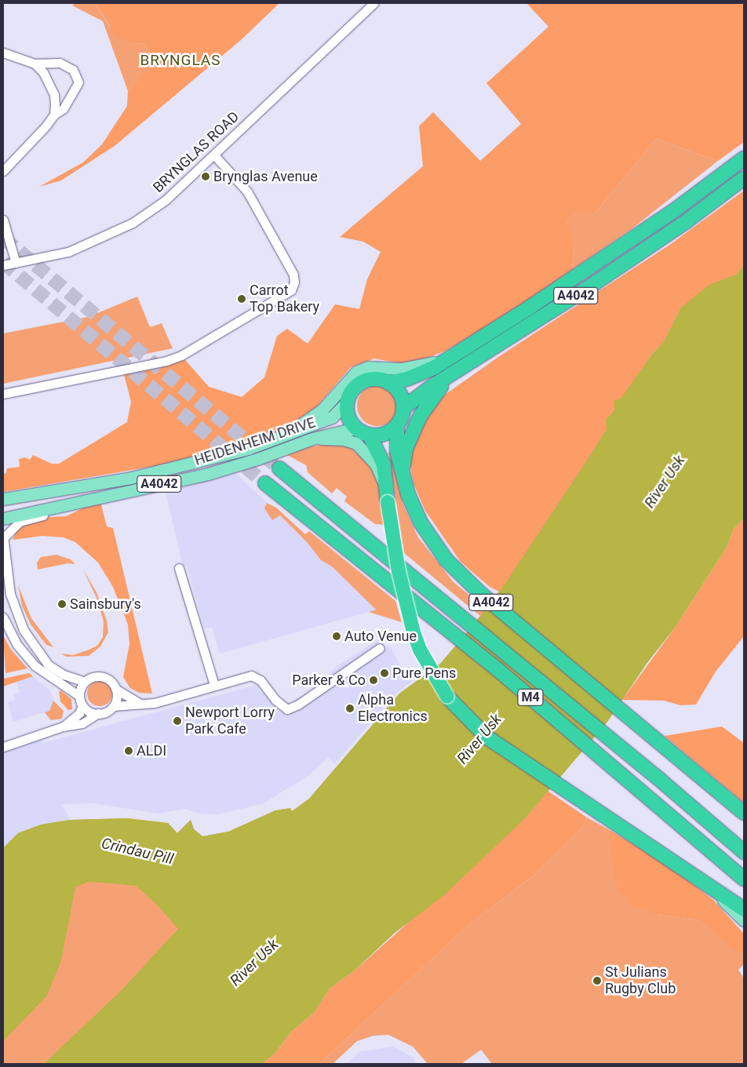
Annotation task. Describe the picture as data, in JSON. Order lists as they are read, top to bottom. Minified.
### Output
{"streets":{"highway":["A4042","M4"],"main road":["HEIDENHEIM DRIVE"],"street":["BRYNGLAS ROAD"]},"crossings":[["A4042","HEIDENHEIM DRIVE"]],"districts":["BRYNGLAS"],"water":["River Usk","Crindau Pill"],"places":["Brynglas Avenue","Carrot Top Bakery","Sainsbury's","Auto Venue","Pure Pens","Parker & Co","Alpha Electronics","Newport Lorry Park Cafe","ALDI","St Julians Rugby Club"]}
